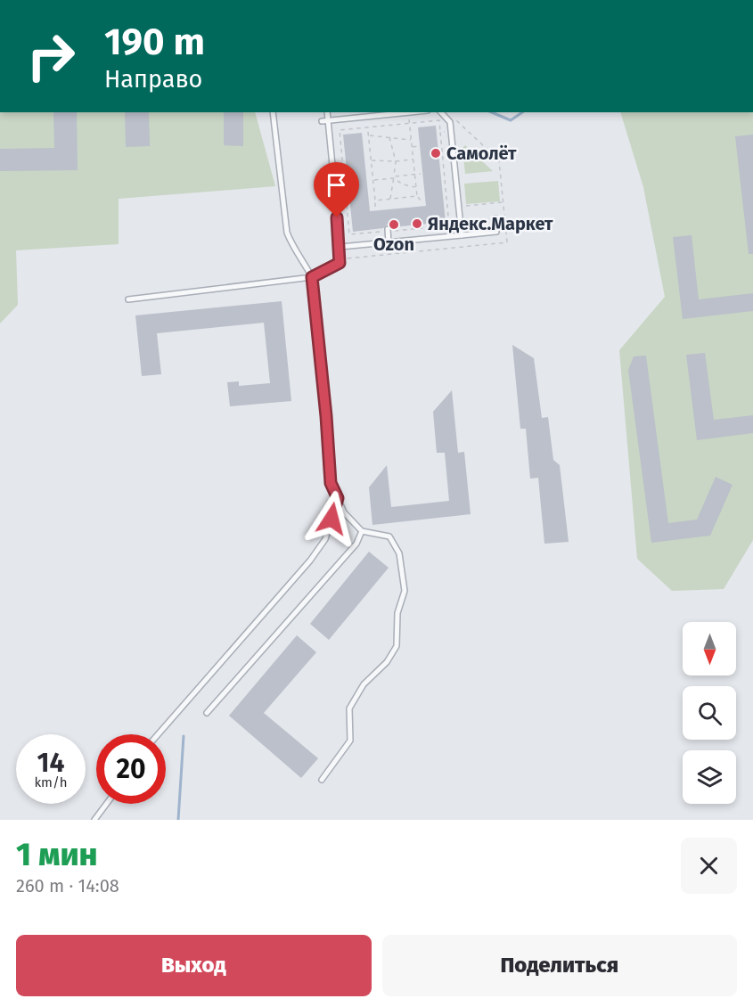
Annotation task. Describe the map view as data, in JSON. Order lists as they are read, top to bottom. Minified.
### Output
{"places":["Самолёт","Яндекс.Маркет","Ozon"],"north":"bottom","page":{"turn":["190 m","Направо"],"speed":"14 km/h","limit":"20","heading":["1 мин","260 m · 14:08"],"buttons":["Выход","Поделиться"]}}
